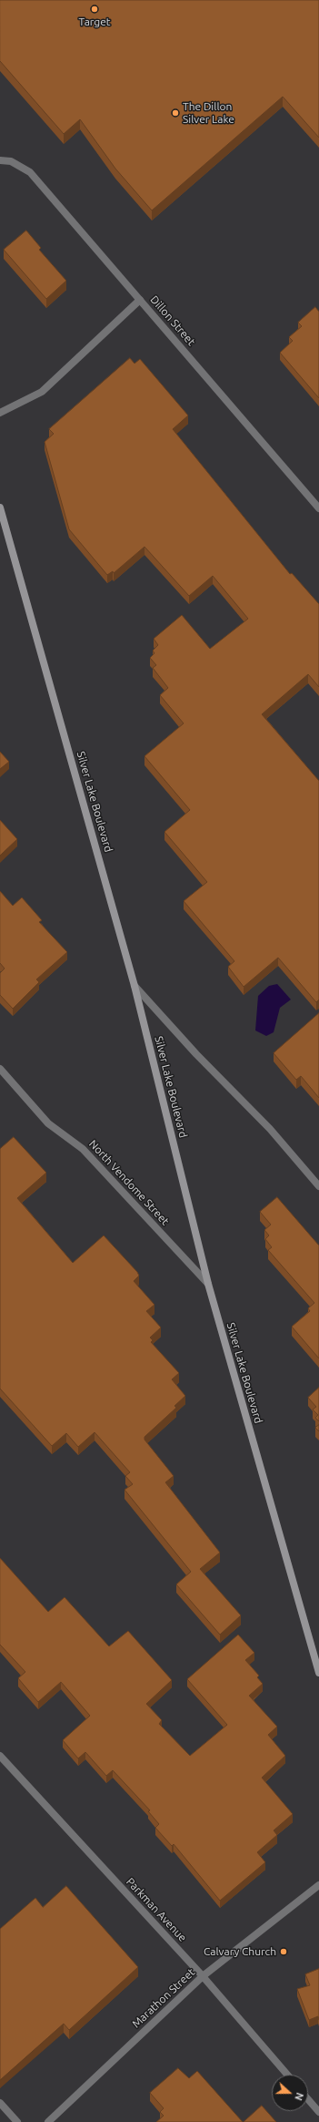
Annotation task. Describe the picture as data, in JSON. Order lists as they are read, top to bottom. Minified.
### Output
{"streets":{"main road":["Silver Lake Boulevard"],"street":["Dillon Street","North Vendome Street","Parkman Avenue","Marathon Street"]},"crossings":[["Silver Lake Boulevard","North Vendome Street"],["Parkman Avenue","Marathon Street"]],"places":["Target","The Dillon Silver Lake","Calvary Church"],"north":"right"}
